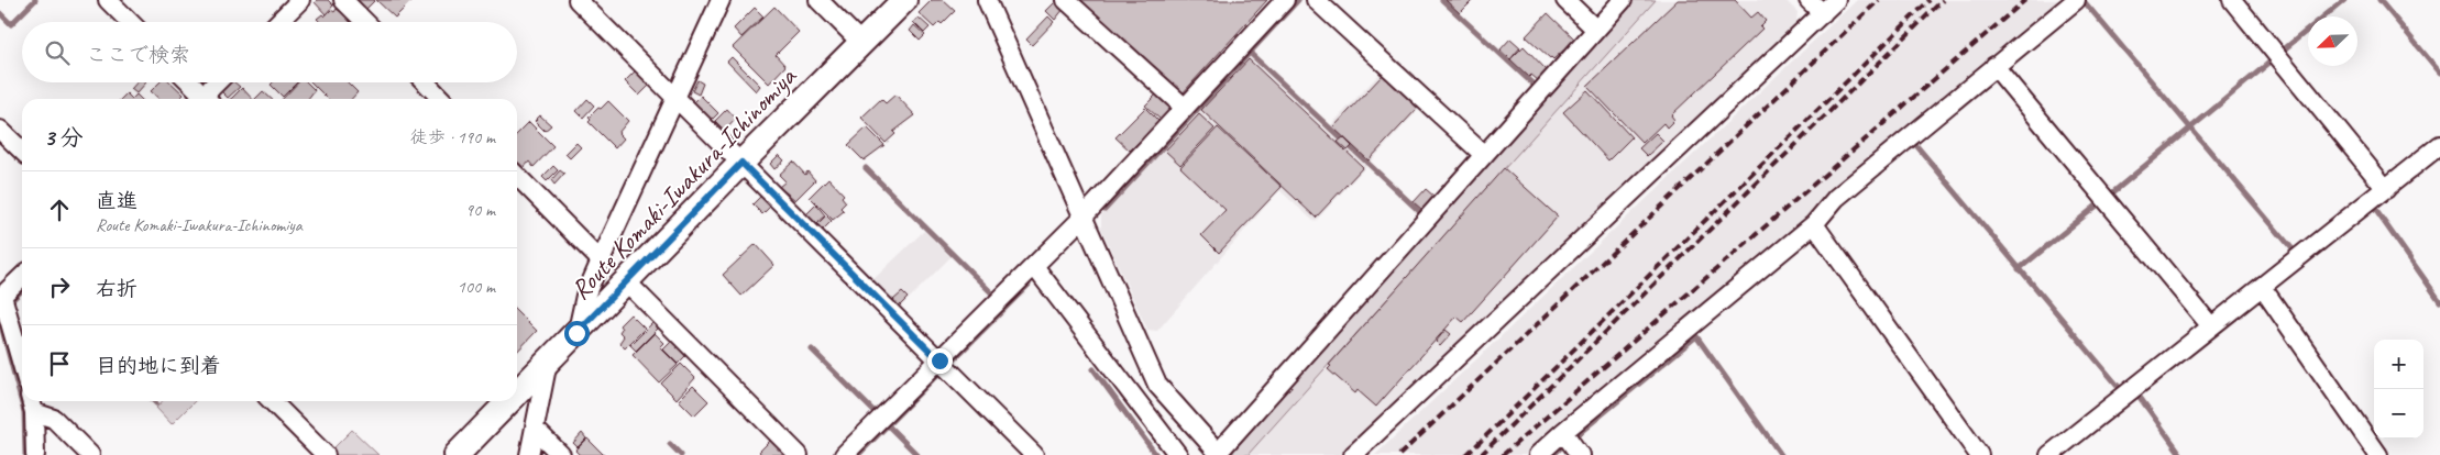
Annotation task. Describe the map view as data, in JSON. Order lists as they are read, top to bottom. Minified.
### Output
{"streets":{"main road":["Route Komaki-Iwakura-Ichinomiya"]},"north":"bottom left","page":{"search":"ここで検索","heading":["3 分","徒歩 · 190 m"],"list":[["直進","Route Komaki-Iwakura-Ichinomiya","90 m"],["右折","100 m"],"目的地に到着"],"map_buttons":["+","−"]}}
